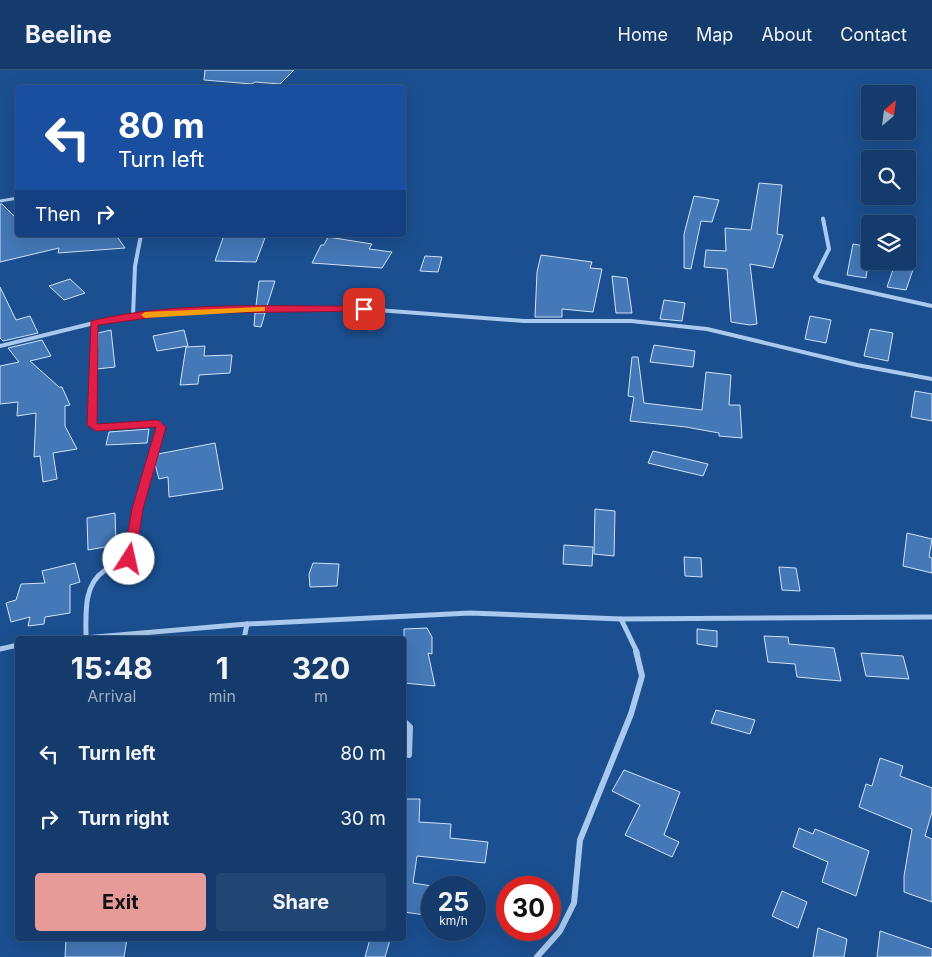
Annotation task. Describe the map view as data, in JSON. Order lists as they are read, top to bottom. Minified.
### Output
{"north":"top right","page":{"header":"Beeline","nav":["Home","Map","About","Contact"],"turn":["80 m","Turn left"],"then":"Then","eta":["15:48","Arrival","1","min","320","m"],"list":[{"name":"Turn left","value":"80 m"},{"name":"Turn right","value":"30 m"}],"buttons":["Exit","Share"],"speed":"25 km/h","limit":"30"}}
